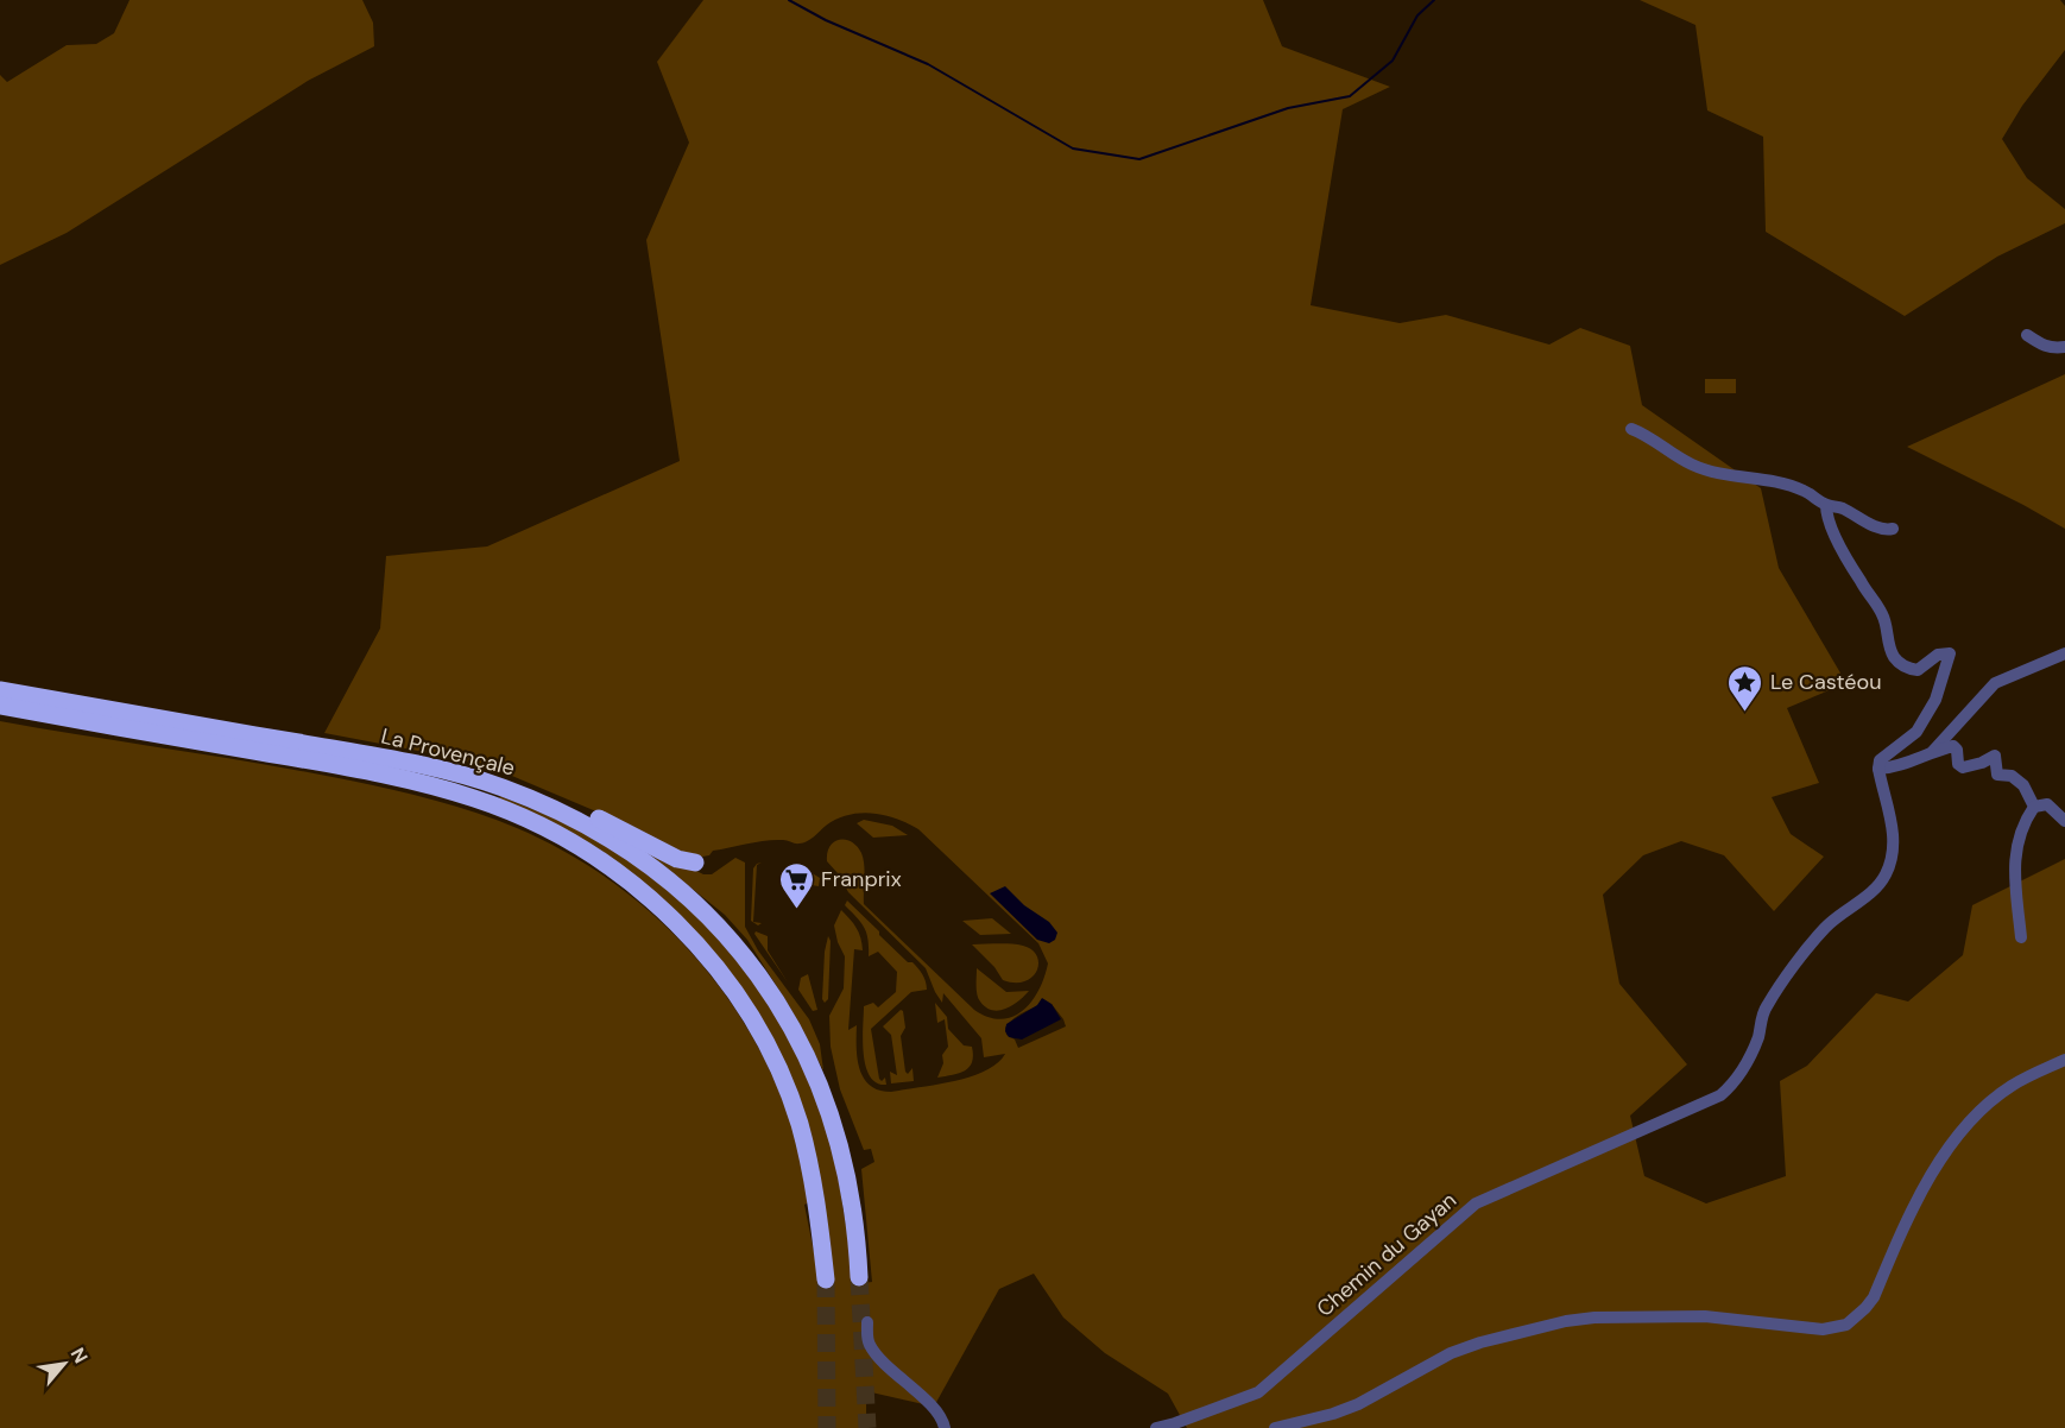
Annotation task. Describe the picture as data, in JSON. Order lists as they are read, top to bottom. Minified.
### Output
{"streets":{"highway":["La Provençale"],"street":["Chemin du Gayan"]},"places":{"place":["Le Castéou"],"supermarket":["Franprix"]},"north":"top right"}
